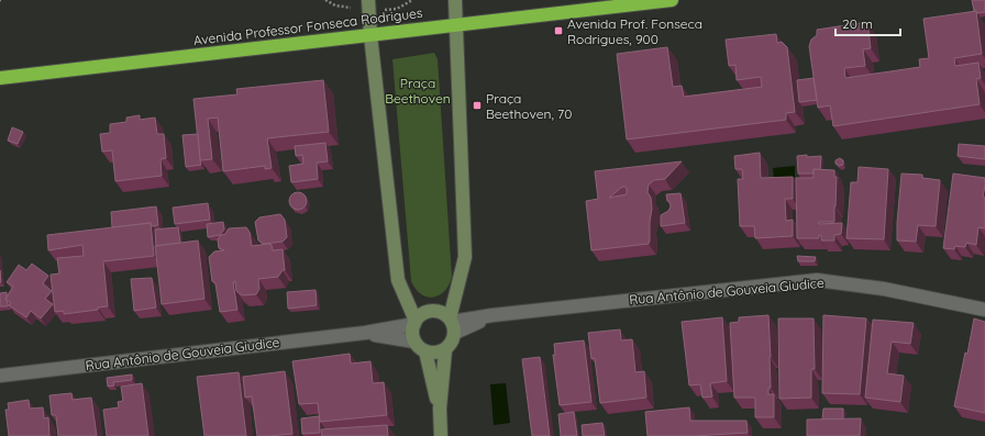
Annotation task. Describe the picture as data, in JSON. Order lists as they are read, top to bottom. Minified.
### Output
{"streets":{"highway":["Avenida Professor Fonseca Rodrigues"],"street":["Rua Antônio de Gouveia Giudice"]},"parks":["Praça Beethoven"],"places":{"transit":["Avenida Prof. Fonseca Rodrigues, 900","Praça Beethoven, 70"]},"scale_bar":"20 m"}
